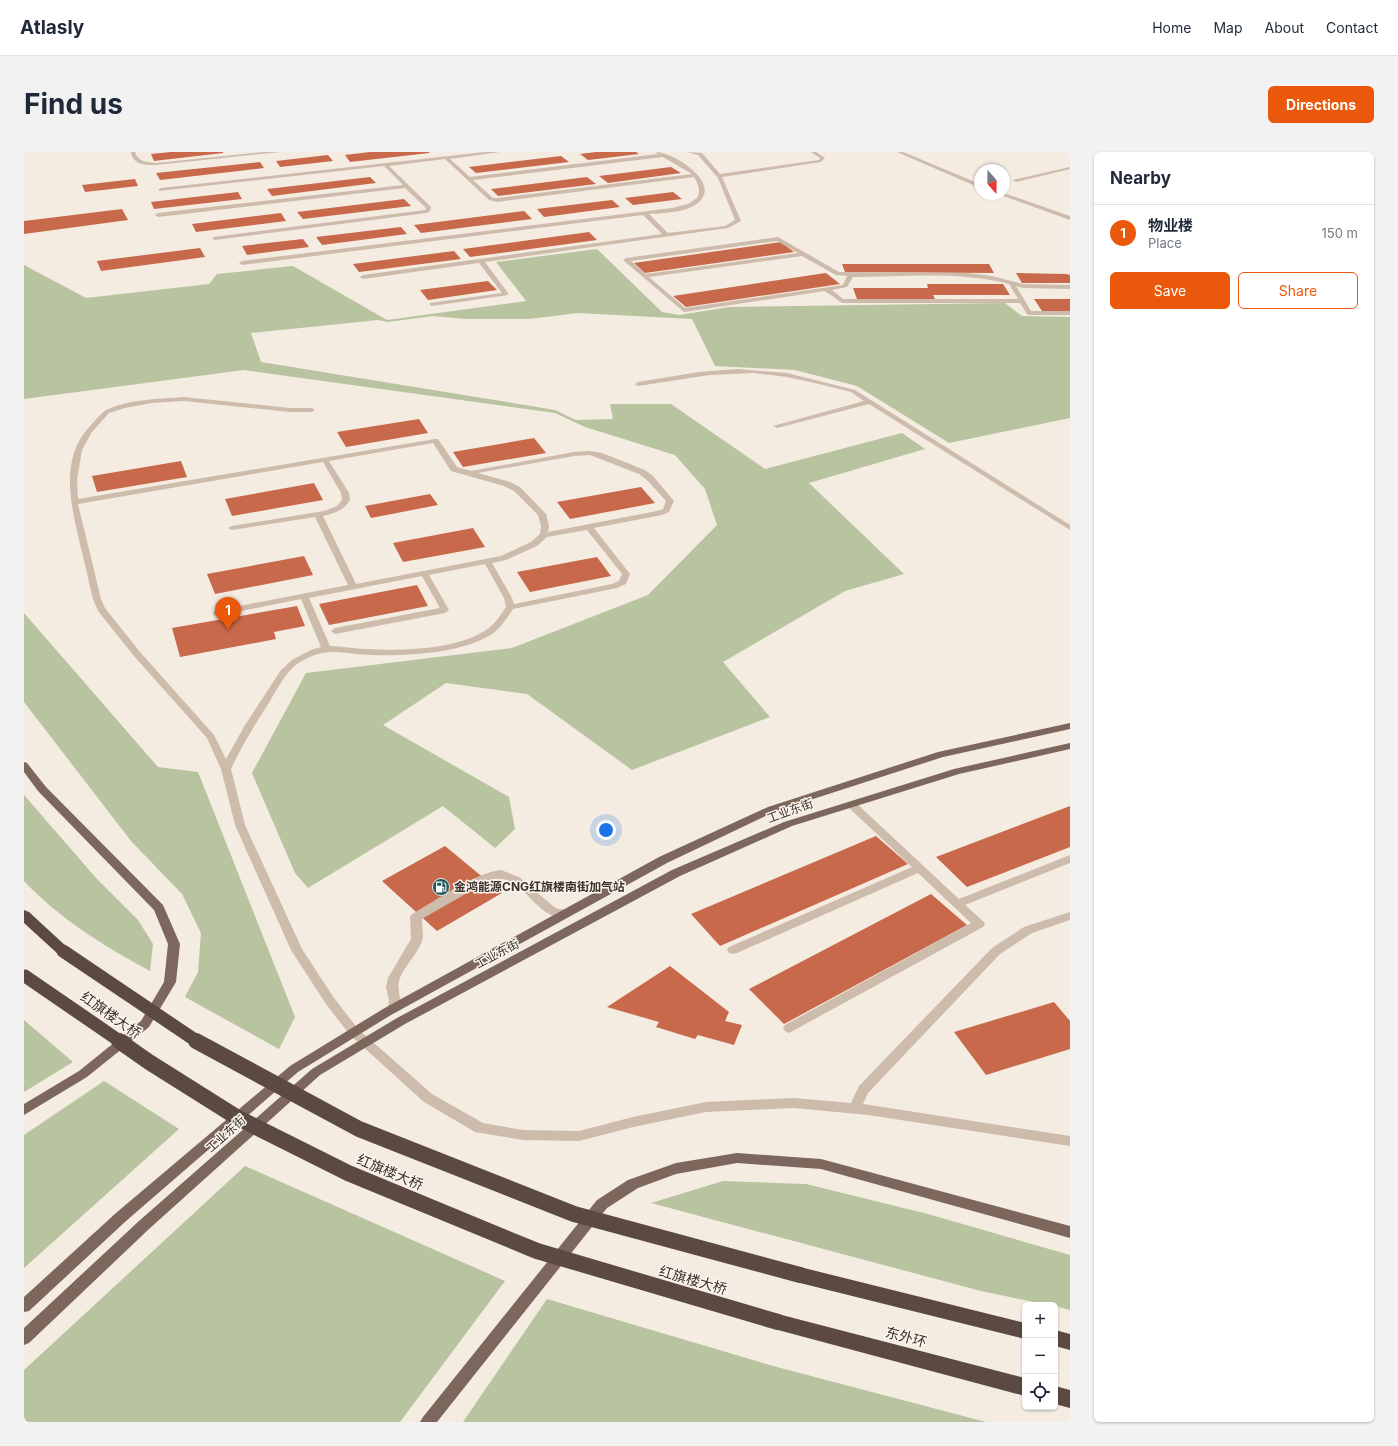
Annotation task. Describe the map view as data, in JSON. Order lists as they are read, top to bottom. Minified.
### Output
{"streets":{"highway":["红旗楼大桥","东外环"],"main road":["工业东街"]},"crossings":[["红旗楼大桥","东外环"]],"places":{"fuel station":["金鸿能源CNG红旗楼南街加气站"]},"north":"bottom","page":{"header":"Atlasly","nav":["Home","Map","About","Contact"],"buttons":["Directions",["Save","Share"]],"title":"Find us","heading":"Nearby","list":[{"mark":"1","name":"物业楼","note":"Place","value":"150 m"}],"pins":"1","map_buttons":["+","−"]}}
